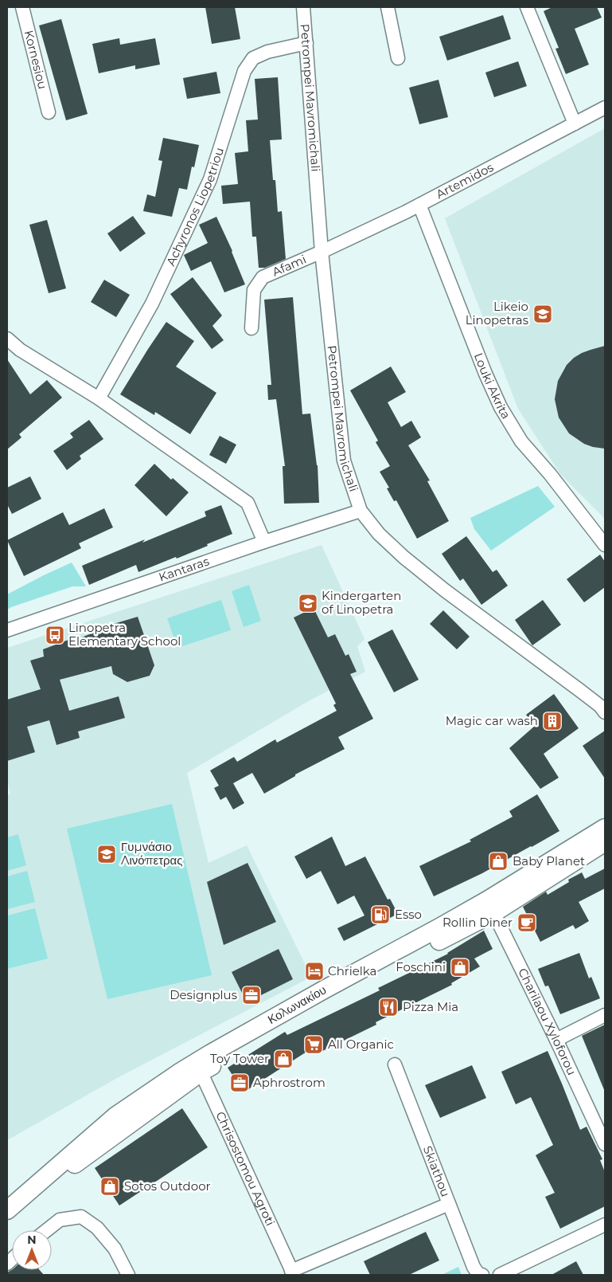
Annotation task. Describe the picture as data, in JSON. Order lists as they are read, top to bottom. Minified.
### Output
{"streets":{"main road":["Κολωνακίου"],"street":["Kornesiou","Petrompei Mavromichali","Artemidos","Achyronos Liopetriou","Afami","Louki Akrita","Kantaras","Charilaou Xyloforou","Chrisostomou Agroti","Skiathou"]},"crossings":[["Petrompei Mavromichali","Artemidos"],["Petrompei Mavromichali","Achyronos Liopetriou"],["Petrompei Mavromichali","Afami"],["Petrompei Mavromichali","Kantaras"],["Artemidos","Afami"],["Artemidos","Louki Akrita"],["Κολωνακίου","Charilaou Xyloforou"],["Κολωνακίου","Chrisostomou Agroti"]],"places":{"school or university":["Likeio Linopetras","Kindergarten of Linopetra","Γυμνάσιο Λινόπετρας"],"bus stop":["Linopetra Elementary School"],"building":["Magic car wash"],"shop":["Baby Planet","Foschini","Toy Tower","Sotos Outdoor"],"fuel station":["Esso"],"cafe":["Rollin Diner"],"hotel":["Chrielka"],"office":["Designplus","Aphrostrom"],"restaurant":["Pizza Mia"],"supermarket":["All Organic"]},"north":"top"}
